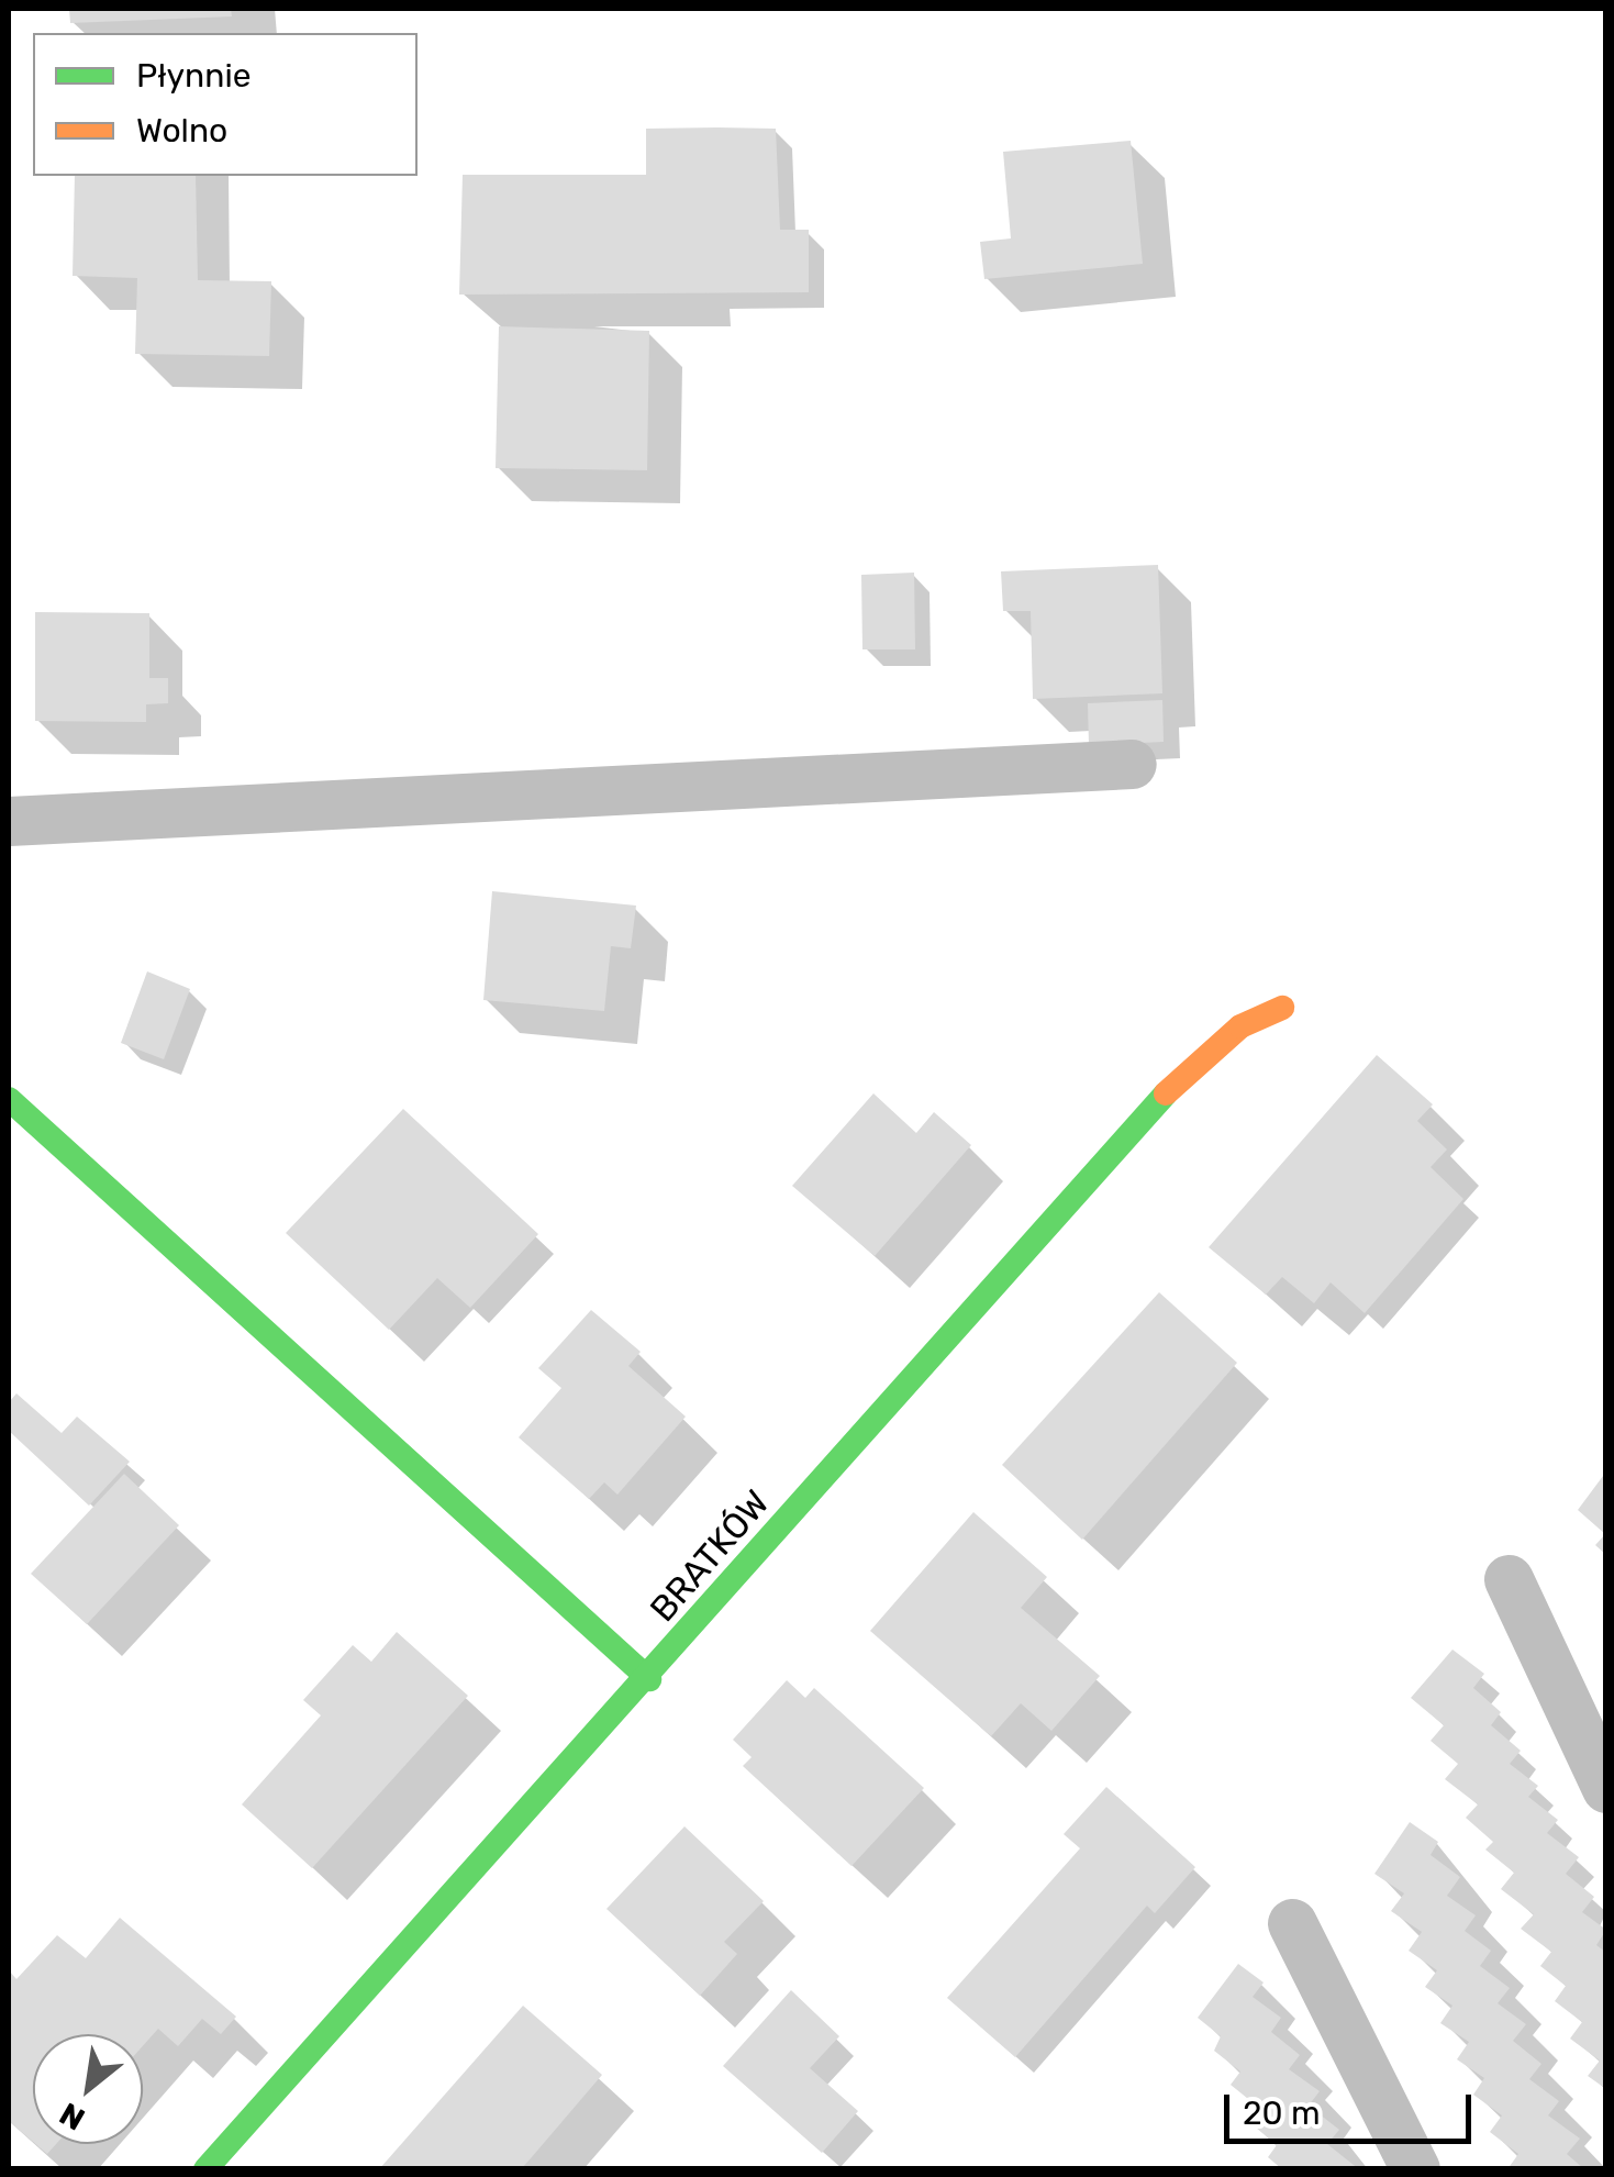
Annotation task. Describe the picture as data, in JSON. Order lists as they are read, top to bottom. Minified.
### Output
{"streets":{"street":["BRATKÓW"]},"legend":["Płynnie","Wolno"],"scale_bar":"20 m","north":"bottom left"}
